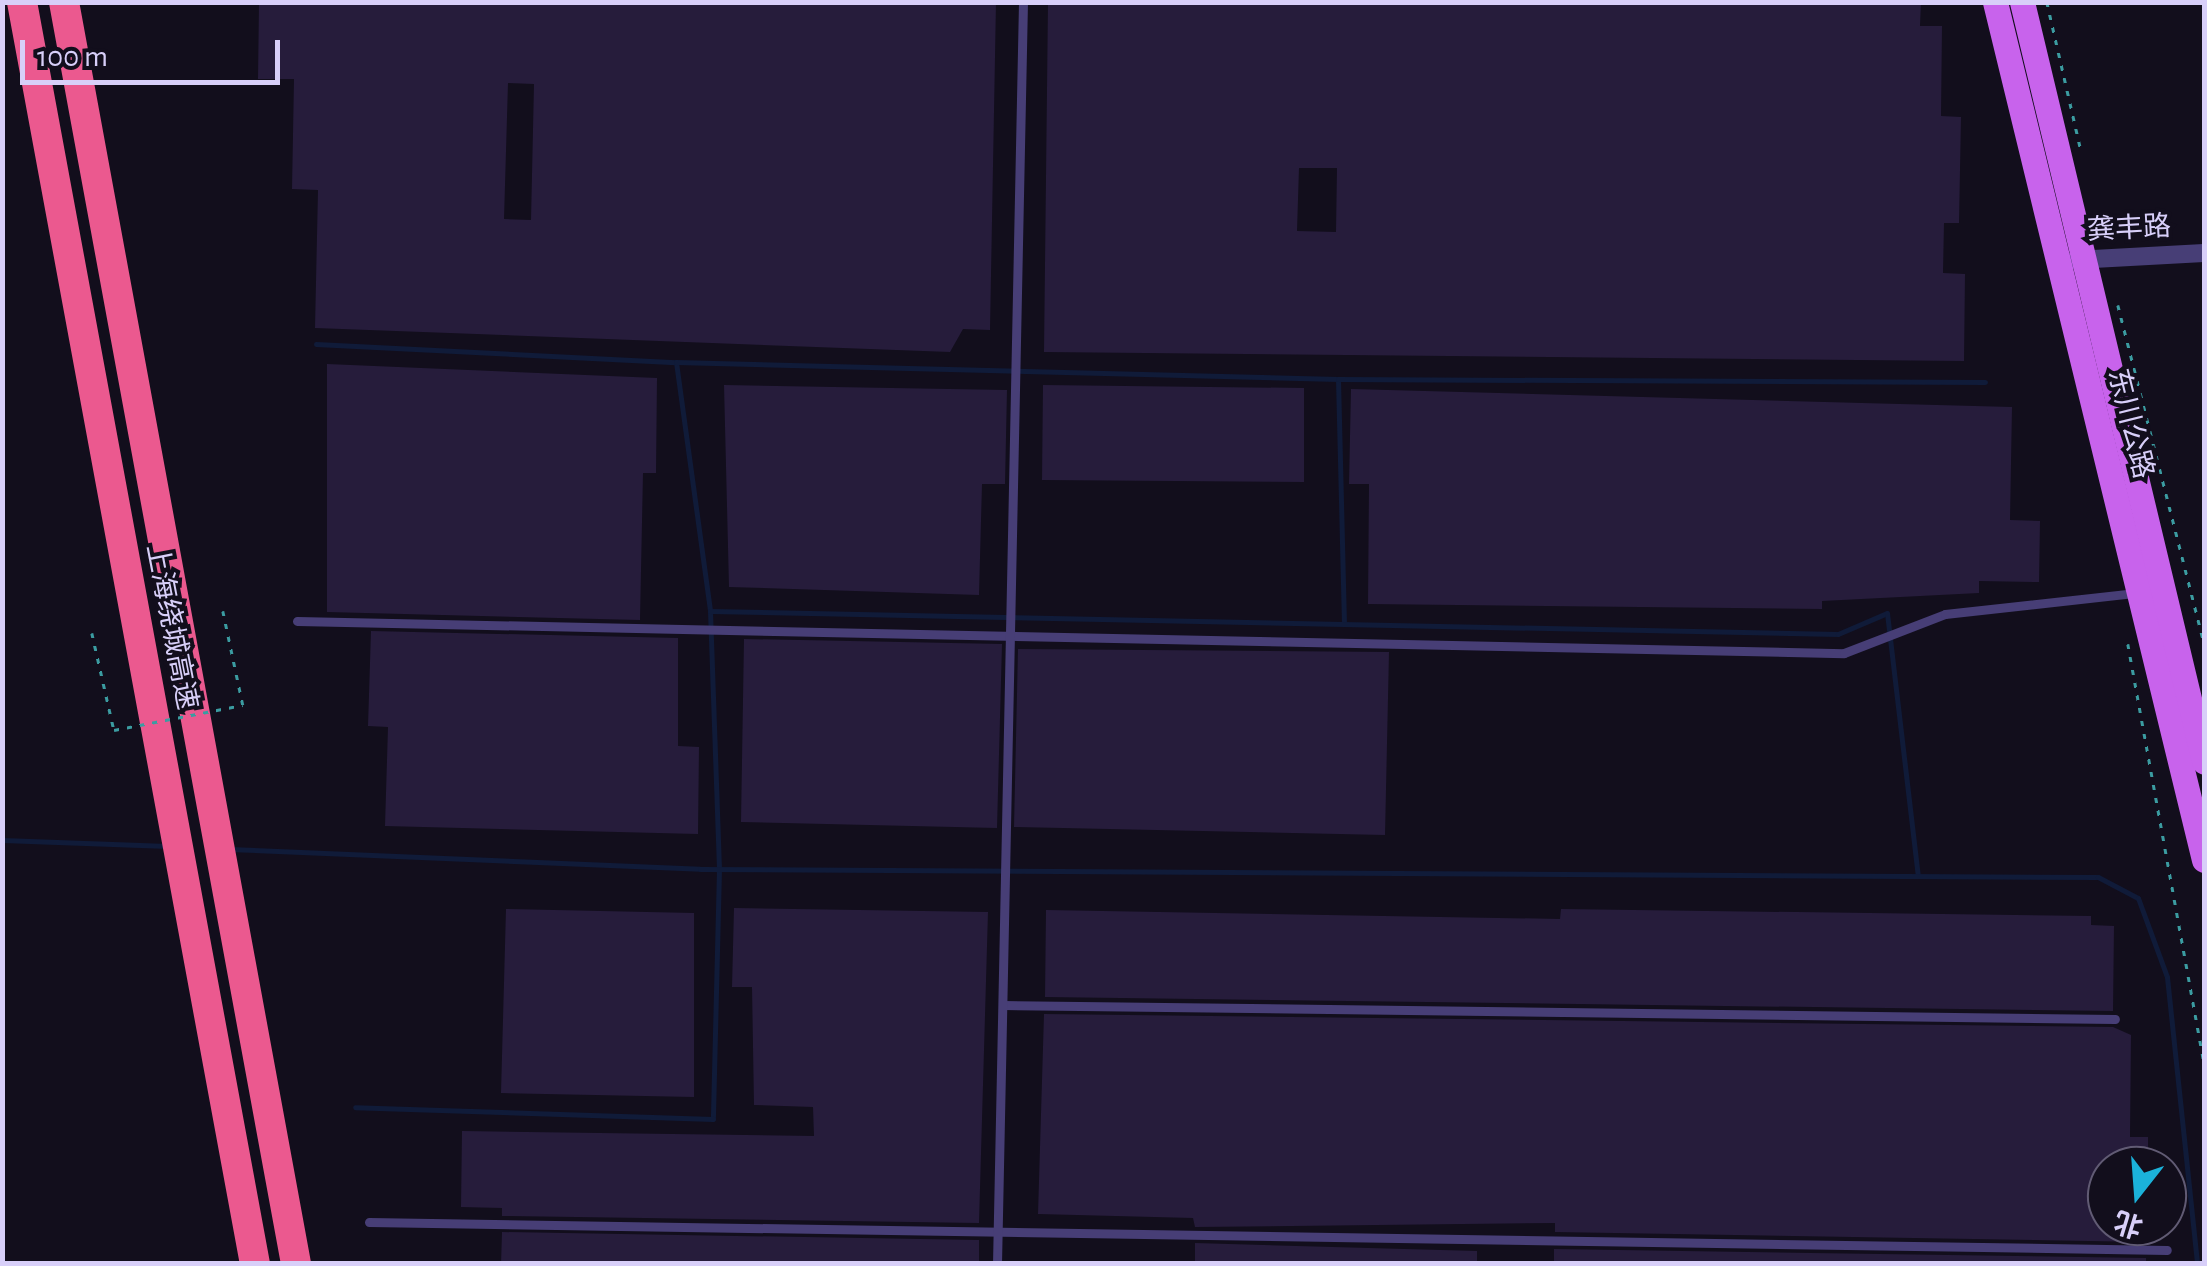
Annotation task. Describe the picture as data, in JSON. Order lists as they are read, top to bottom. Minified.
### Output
{"streets":{"highway":["上海绕城高速"],"main road":["东川公路"],"street":["龚丰路"]},"crossings":[["龚丰路","东川公路"]],"scale_bar":"100 m","north":"bottom"}
